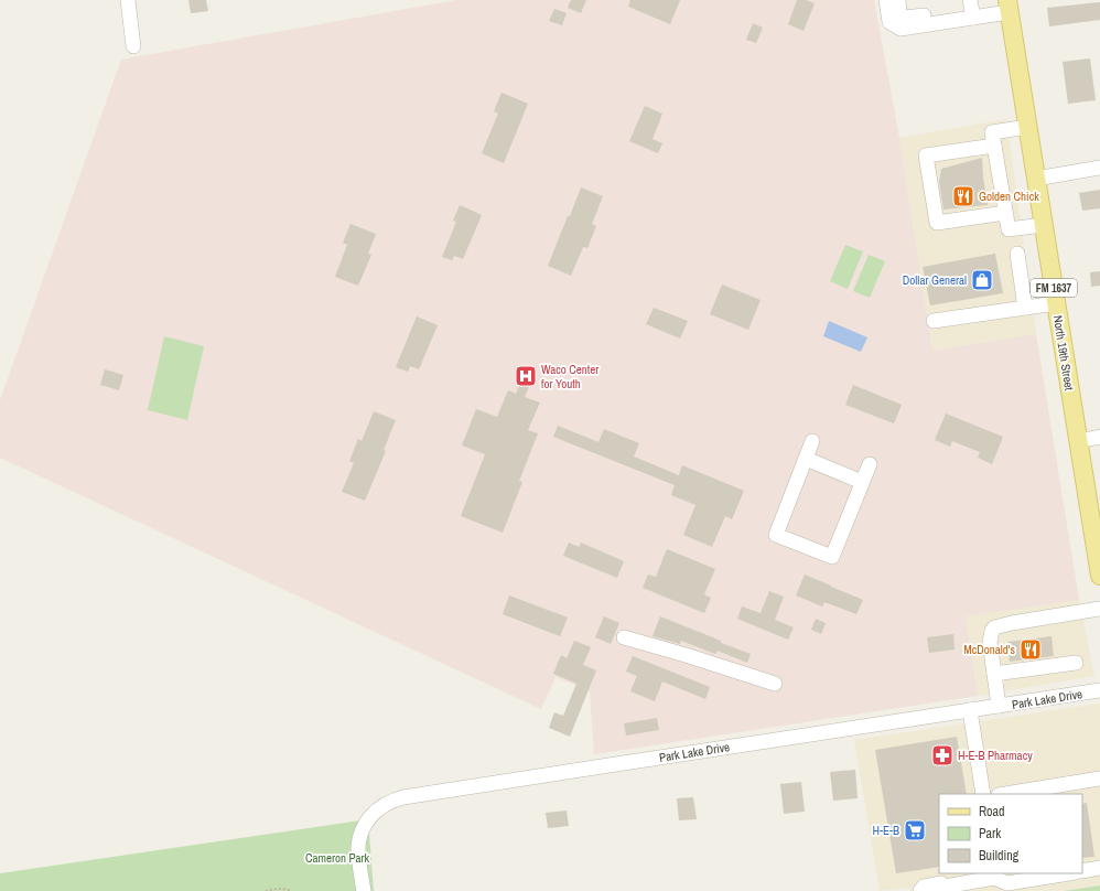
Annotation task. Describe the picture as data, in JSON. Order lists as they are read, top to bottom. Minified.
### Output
{"streets":{"main road":["FM 1637","North 19th Street"],"street":["Park Lake Drive"]},"parks":["Cameron Park"],"places":{"restaurant":["Golden Chick","McDonald's"],"shop":["Dollar General"],"hospital":["Waco Center for Youth"],"pharmacy":["H-E-B Pharmacy"],"supermarket":["H-E-B"]},"legend":["Road","Park","Building"]}
